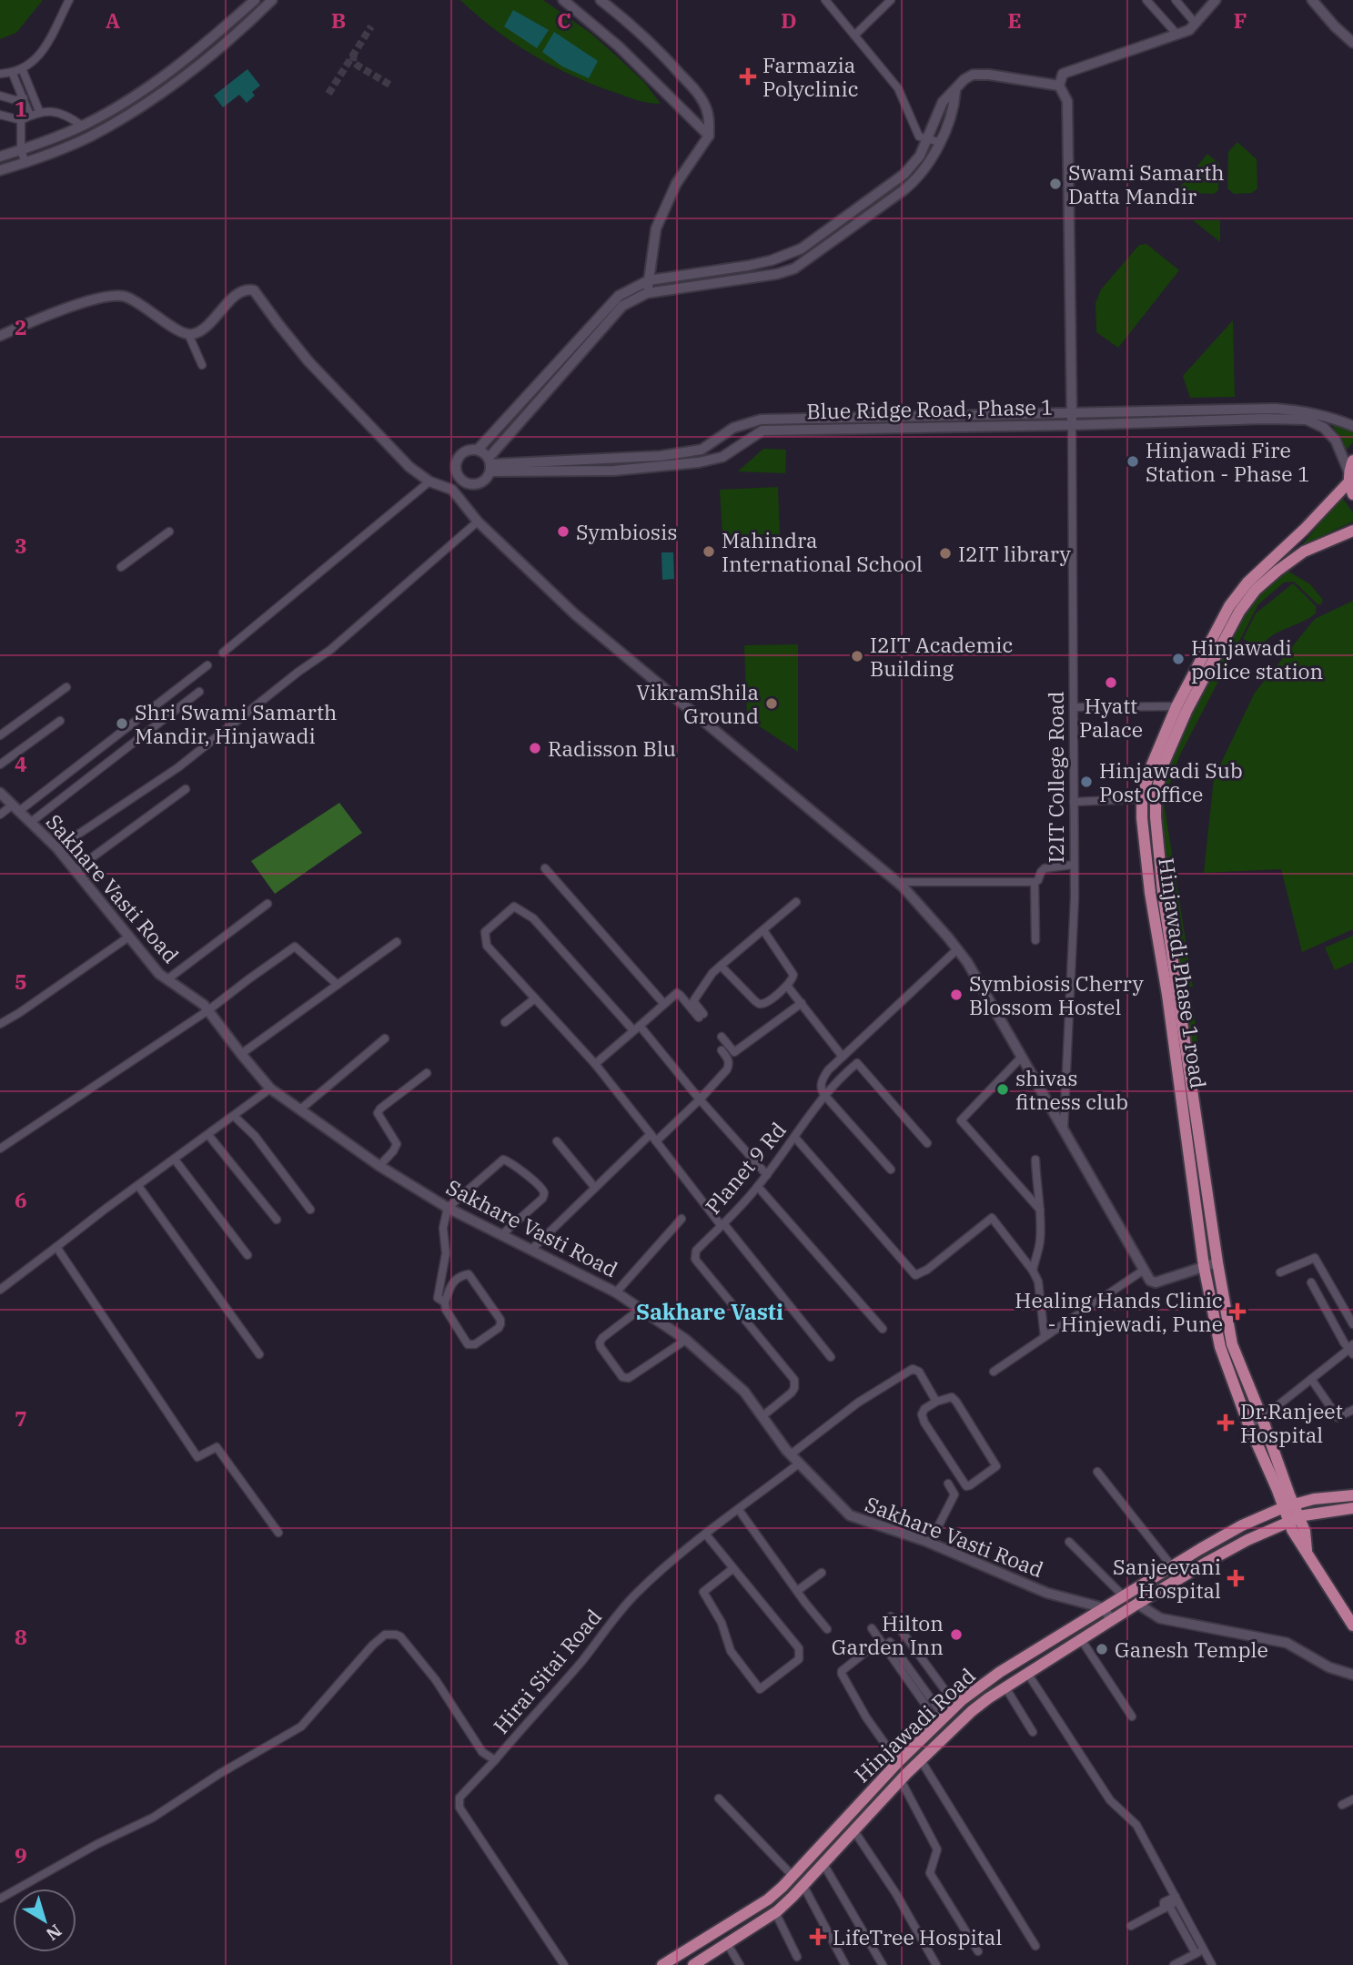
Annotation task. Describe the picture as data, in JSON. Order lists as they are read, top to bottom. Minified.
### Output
{"streets":{"main road":["Hinjawadi Phase 1 road","Hinjawadi Road"],"street":["Blue Ridge Road, Phase 1","I2IT College Road","Sakhare Vasti Road","Planet 9 Rd","Hirai Sitai Road"]},"crossings":[["Blue Ridge Road, Phase 1","I2IT College Road"],["Blue Ridge Road, Phase 1","Hinjawadi Phase 1 road"],["Sakhare Vasti Road","Planet 9 Rd"],["Sakhare Vasti Road","Hirai Sitai Road"],["Sakhare Vasti Road","Hinjawadi Road"],["Hinjawadi Phase 1 road","Hinjawadi Road"]],"districts":["Sakhare Vasti"],"places":{"health":["Farmazia Polyclinic","Healing Hands Clinic - Hinjewadi, Pune","Dr.Ranjeet Hospital","Sanjeevani Hospital","LifeTree Hospital"],"other":["Swami Samarth Datta Mandir","Hinjawadi Fire Station - Phase 1","Symbiosis","Mahindra International School","I2IT library","I2IT Academic Building","Hinjawadi police station","Hyatt Palace","VikramShila Ground","Shri Swami Samarth Mandir, Hinjawadi","Radisson Blu","Hinjawadi Sub Post Office","Symbiosis Cherry Blossom Hostel","shivas fitness club","Hilton Garden Inn","Ganesh Temple"]},"north":"bottom right","grid":{"columns":["A","B","C","D","E","F"],"rows":["1","2","3","4","5","6","7","8","9"]}}
